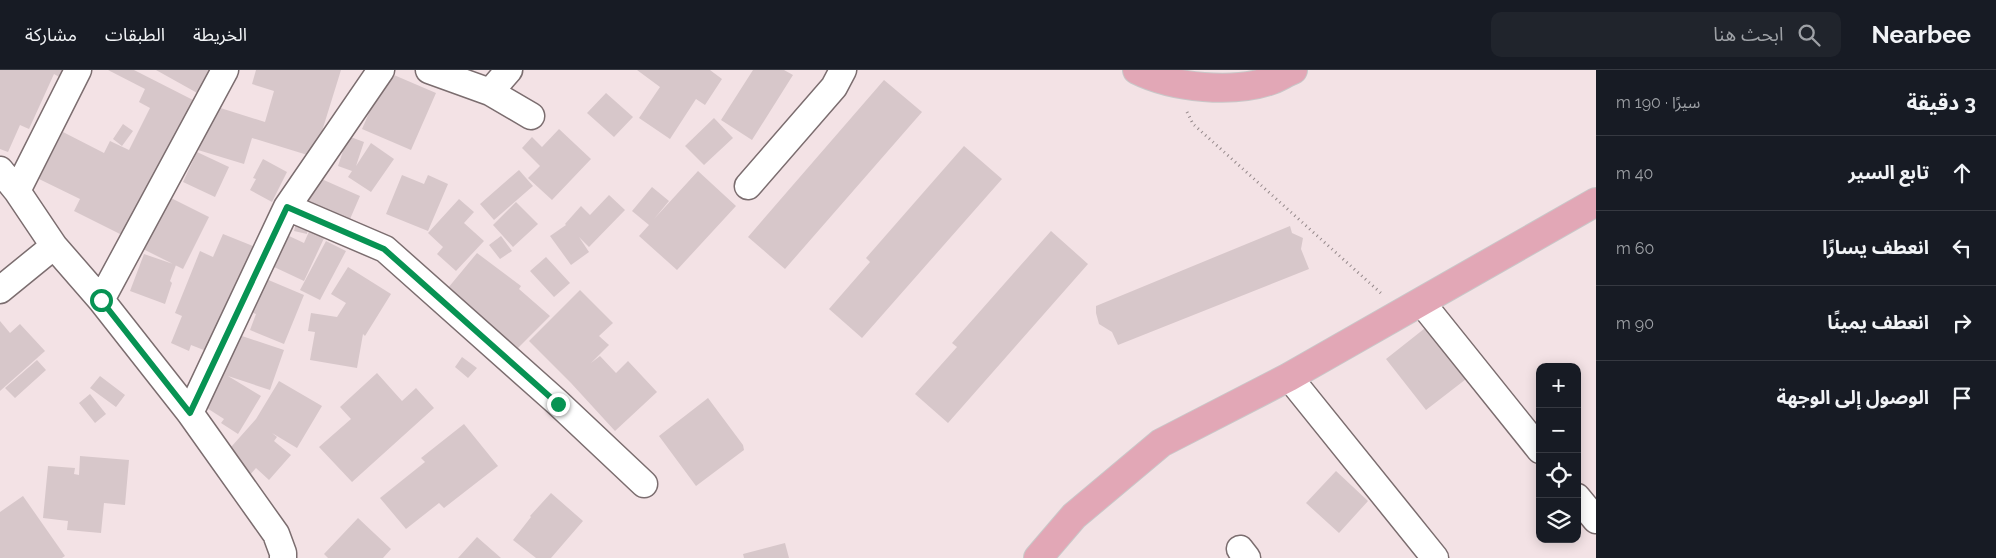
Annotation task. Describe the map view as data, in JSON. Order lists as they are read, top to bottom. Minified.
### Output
{"page":{"header":"Nearbee","search":"ابحث هنا","nav":["الخريطة","الطبقات","مشاركة"],"heading":["3 دقيقة","سيرًا · 190 m"],"list":[["تابع السير","40 m"],["انعطف يسارًا","60 m"],["انعطف يمينًا","90 m"],"الوصول إلى الوجهة"],"map_buttons":["+","−"]}}
